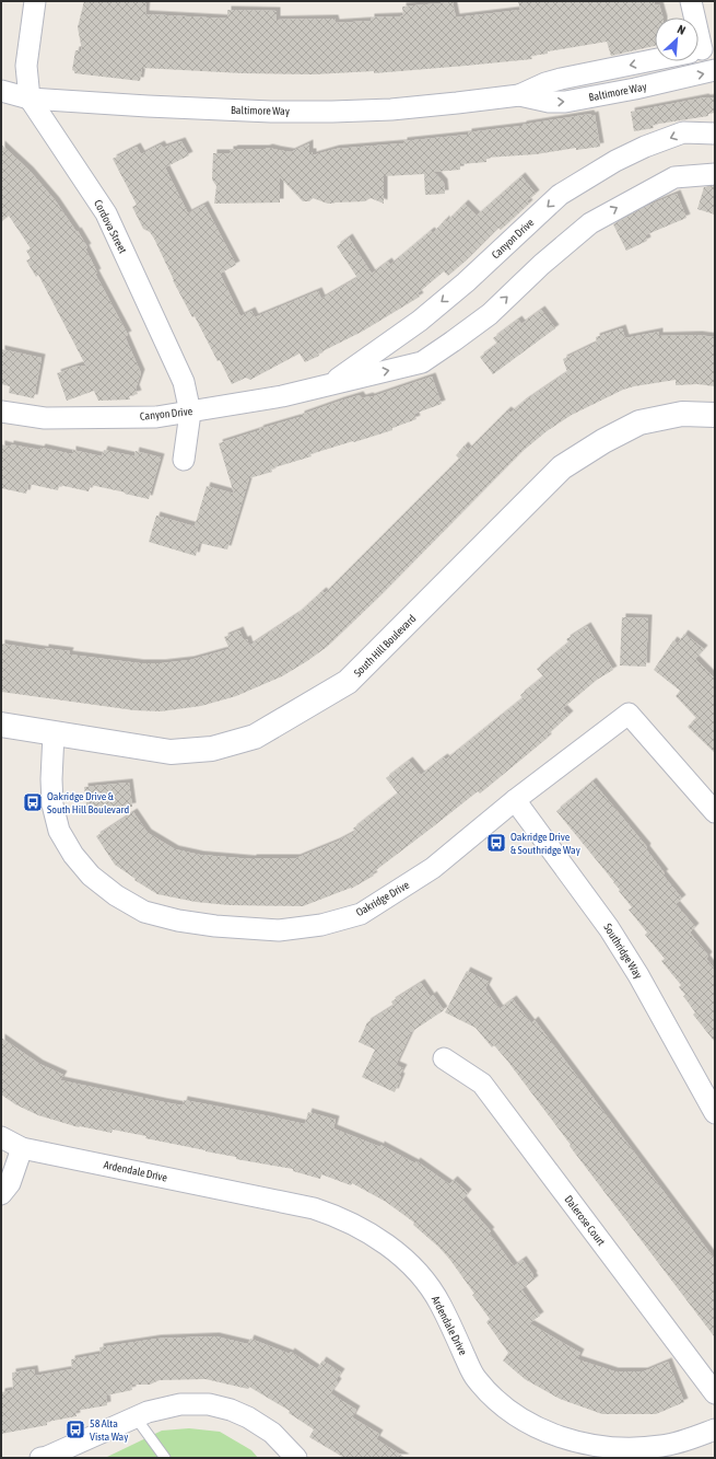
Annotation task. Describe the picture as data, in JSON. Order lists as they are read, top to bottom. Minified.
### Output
{"streets":{"street":["Baltimore Way","Cordova Street","Canyon Drive","South Hill Boulevard","Oakridge Drive","Southridge Way","Ardendale Drive","Dalerose Court"]},"crossings":[["Baltimore Way","Cordova Street"],["Cordova Street","Canyon Drive"],["South Hill Boulevard","Oakridge Drive"],["Oakridge Drive","Southridge Way"]],"places":{"bus stop":["Oakridge Drive & South Hill Boulevard","Oakridge Drive & Southridge Way","58 Alta Vista Way"]},"north":"top right"}
